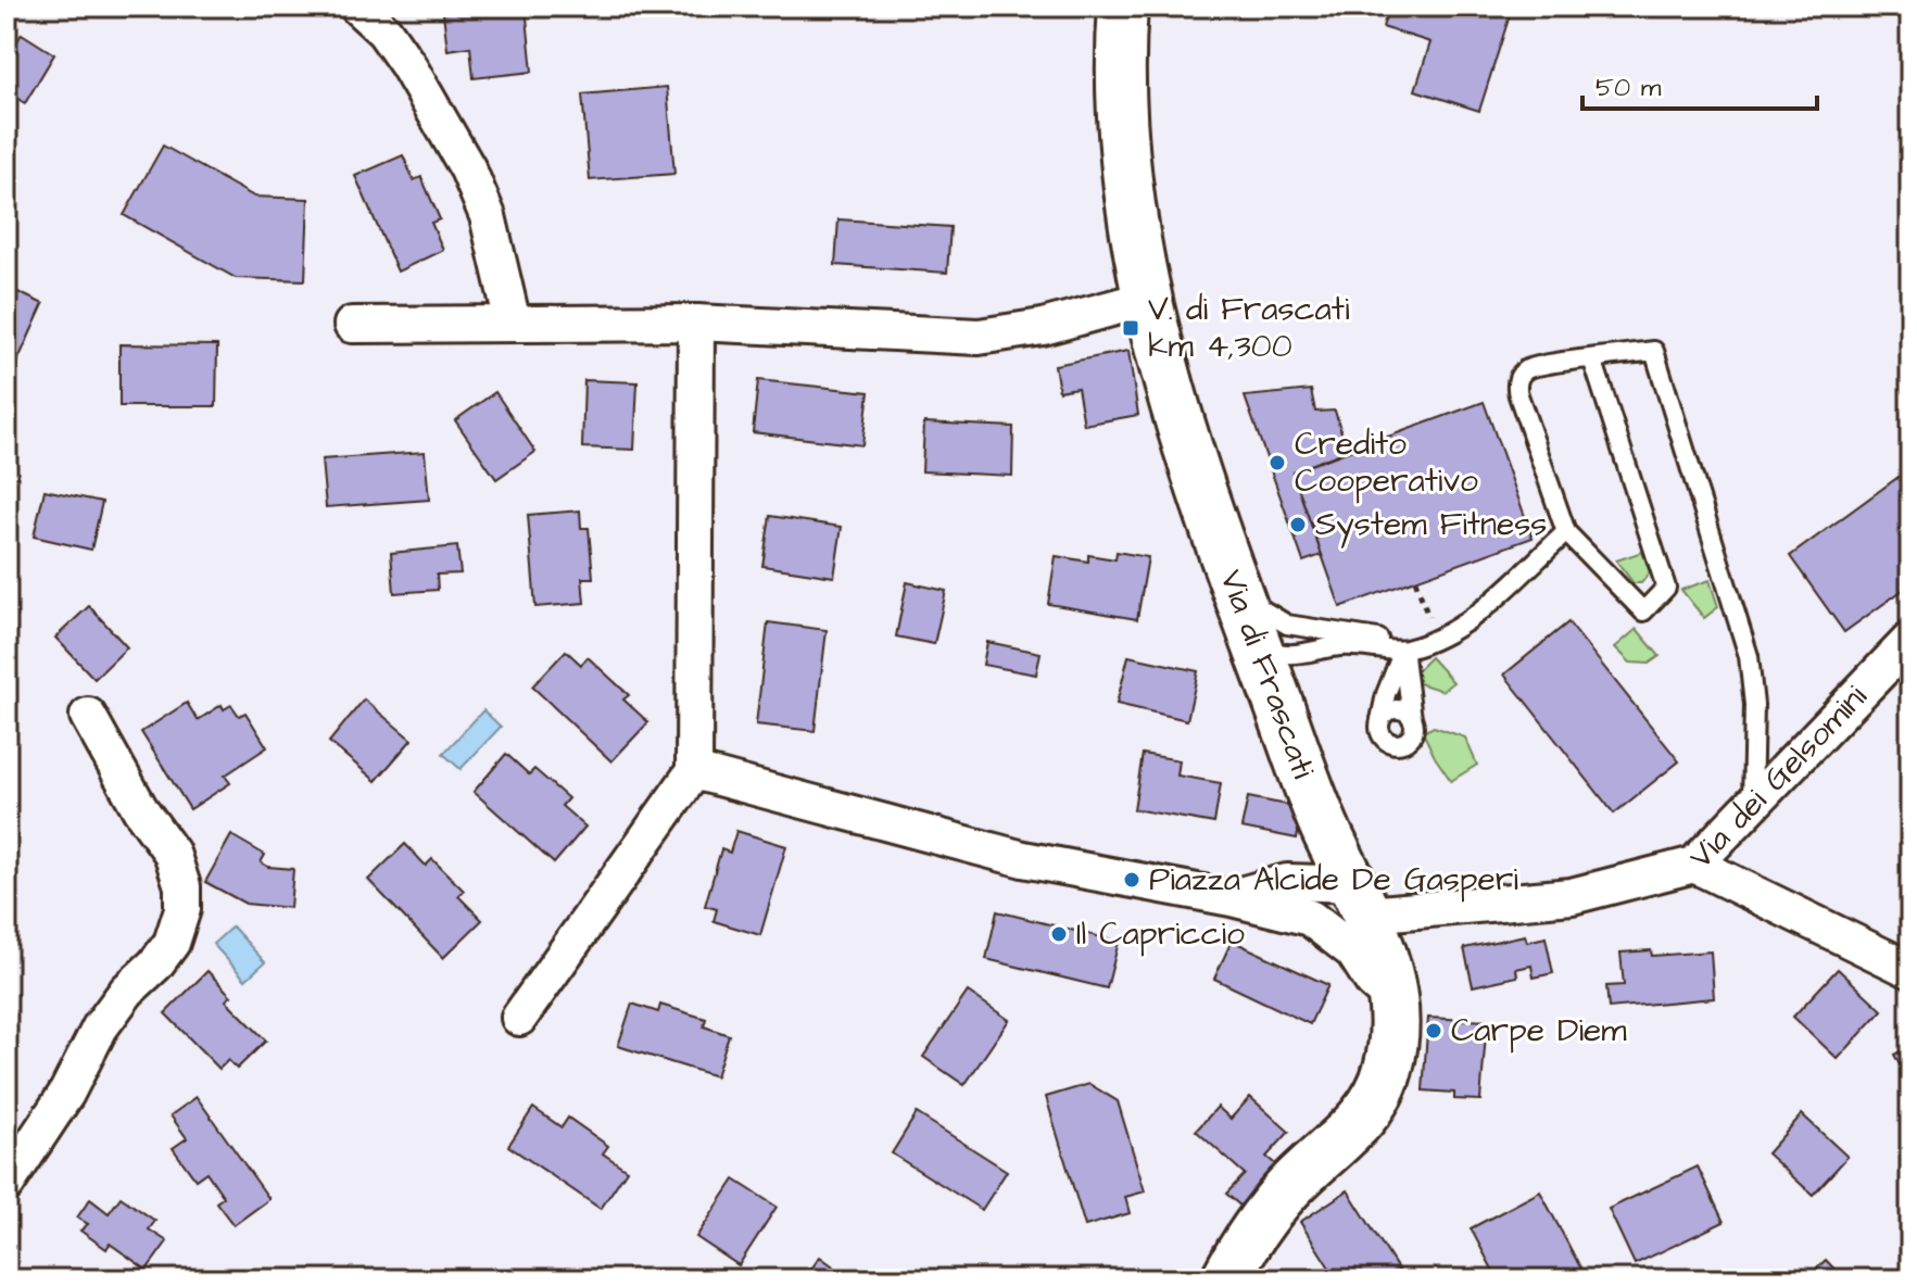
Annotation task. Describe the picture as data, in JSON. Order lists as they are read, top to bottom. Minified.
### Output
{"streets":{"main road":["Via di Frascati"],"street":["Via dei Gelsomini"]},"crossings":[["Via di Frascati","Via dei Gelsomini"]],"places":{"transit":["V. di Frascati km 4,300"],"other":["Credito Cooperativo","System Fitness","Piazza Alcide De Gasperi","Il Capriccio","Carpe Diem"]},"scale_bar":"50 m"}
